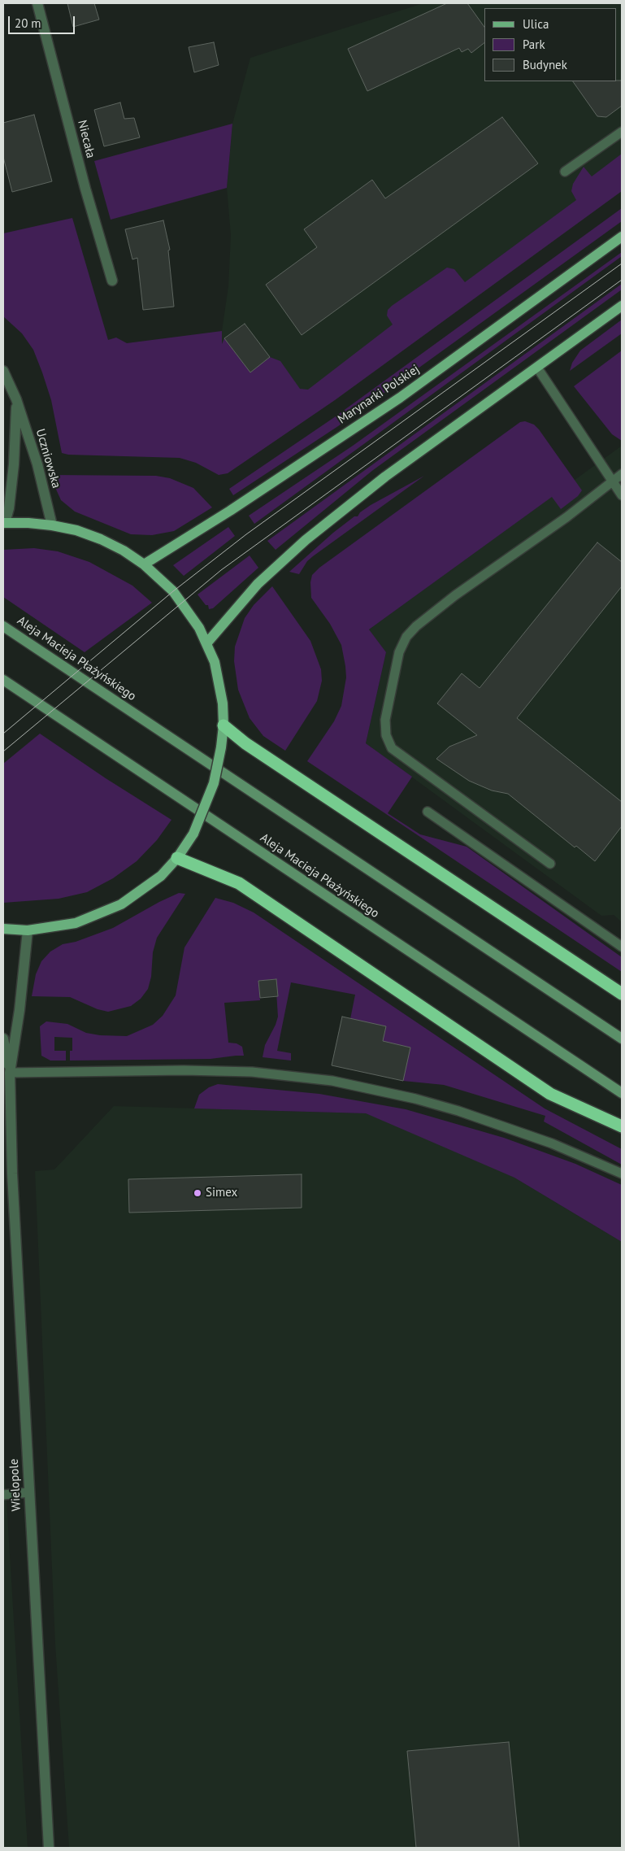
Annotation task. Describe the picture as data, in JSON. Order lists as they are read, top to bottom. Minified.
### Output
{"streets":{"main road":["Marynarki Polskiej","Aleja Macieja Płażyńskiego"],"street":["Niecała","Uczniowska","Wielopole"]},"places":["Simex"],"legend":["Ulica","Park","Budynek"],"scale_bar":"20 m"}
